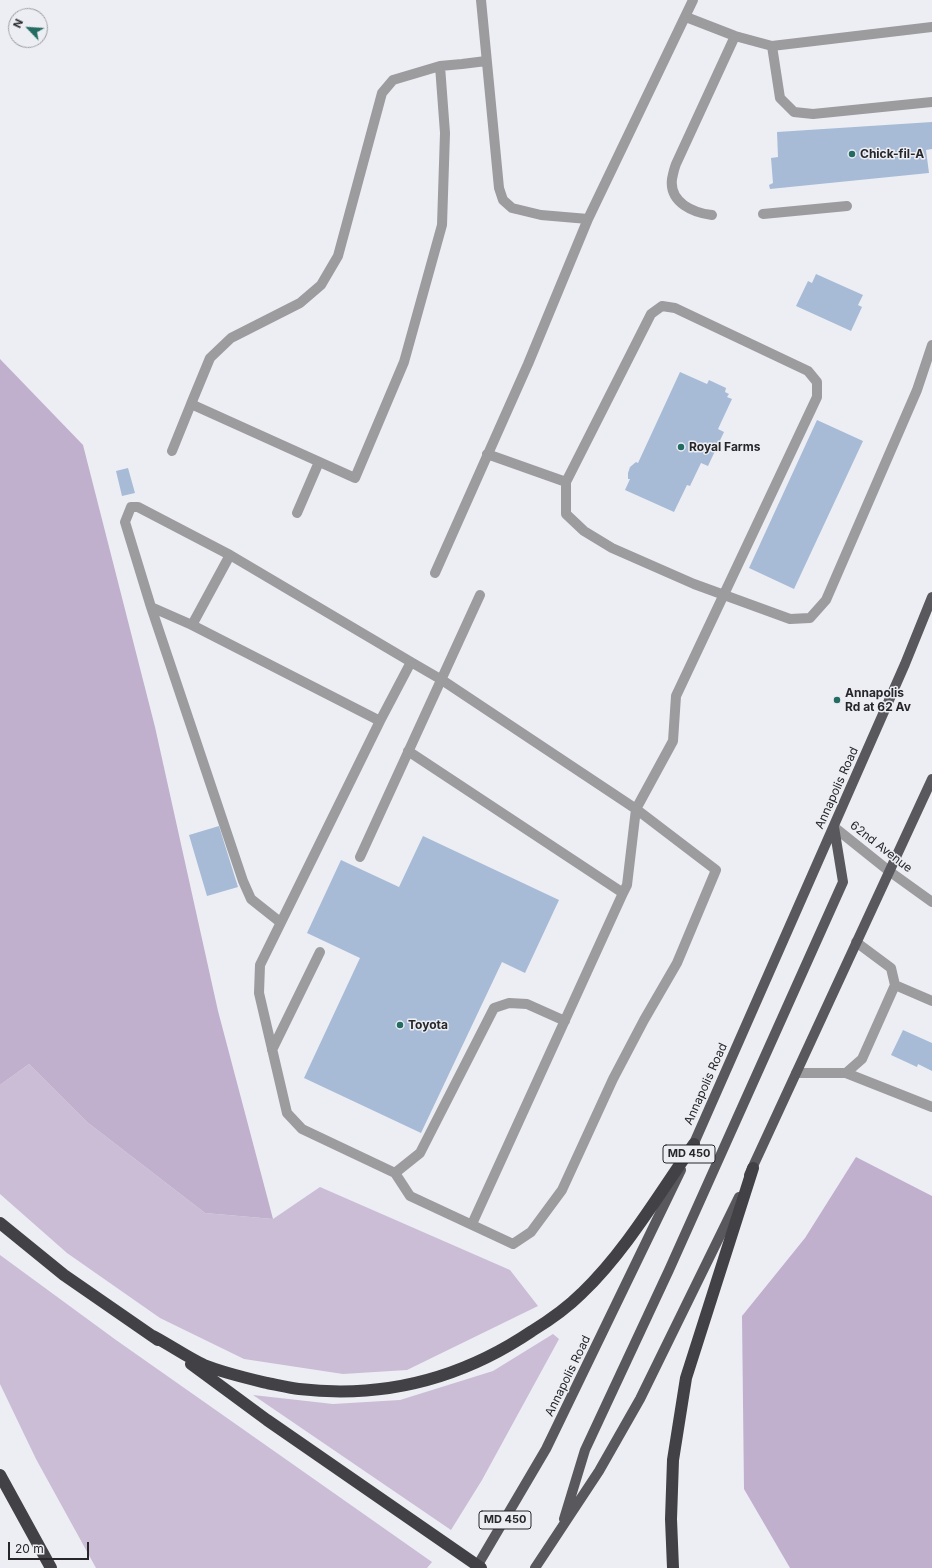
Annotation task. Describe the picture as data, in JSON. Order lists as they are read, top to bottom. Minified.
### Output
{"streets":{"main road":["Annapolis Road","MD 450"],"street":["62nd Avenue"]},"crossings":[["Annapolis Road","62nd Avenue"]],"places":["Chick-fil-A","Royal Farms","Annapolis Rd at 62 Av","Toyota"],"scale_bar":"20 m","north":"top left"}
